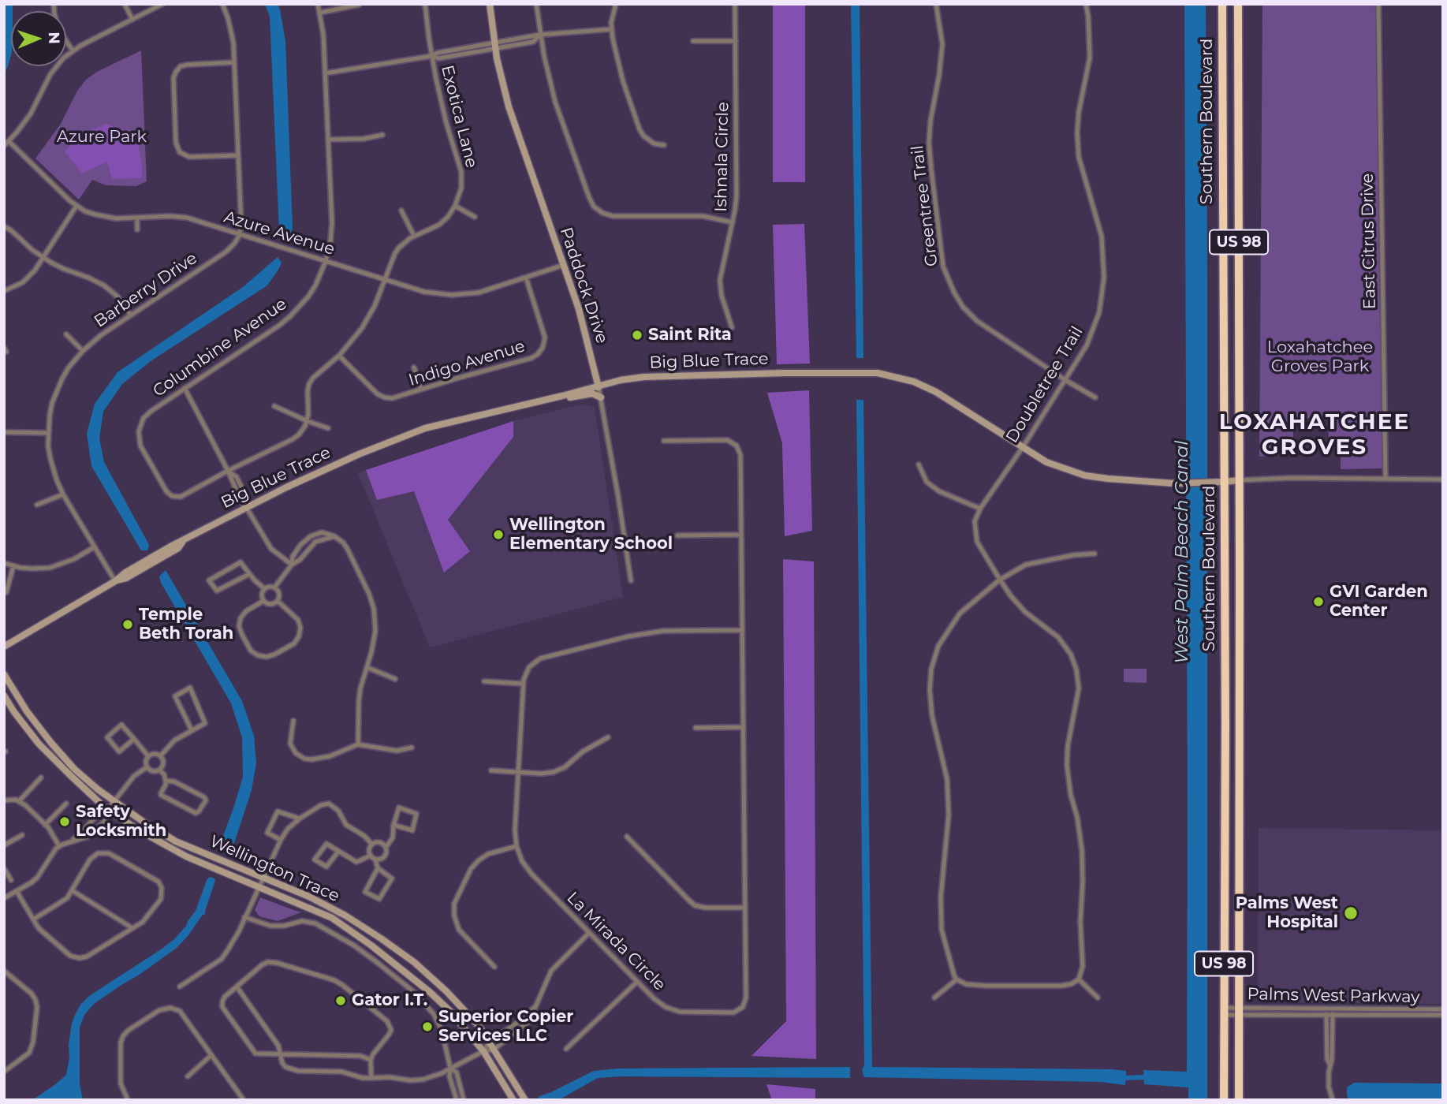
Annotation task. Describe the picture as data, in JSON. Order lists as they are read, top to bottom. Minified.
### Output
{"streets":{"highway":["Southern Boulevard","US 98"],"street":["Exotica Lane","Ishnala Circle","Greentree Trail","Azure Avenue","East Citrus Drive","Paddock Drive","Barberry Drive","Columbine Avenue","Big Blue Trace","Indigo Avenue","Doubletree Trail","Wellington Trace","La Mirada Circle","Palms West Parkway"]},"crossings":[["Exotica Lane","Azure Avenue"],["Exotica Lane","Indigo Avenue"],["Southern Boulevard","Big Blue Trace"],["Southern Boulevard","Palms West Parkway"],["Greentree Trail","Doubletree Trail"],["Azure Avenue","Paddock Drive"],["Azure Avenue","Barberry Drive"],["Azure Avenue","Columbine Avenue"],["Azure Avenue","Indigo Avenue"],["Paddock Drive","Big Blue Trace"],["Barberry Drive","Big Blue Trace"],["Big Blue Trace","Doubletree Trail"]],"districts":["LOXAHATCHEE GROVES"],"water":["West Palm Beach Canal"],"parks":["Azure Park","Loxahatchee Groves Park"],"places":["Saint Rita","Wellington Elementary School","GVI Garden Center","Temple Beth Torah","Safety Locksmith","Palms West Hospital","Gator I.T.","Superior Copier Services LLC"],"north":"right"}
